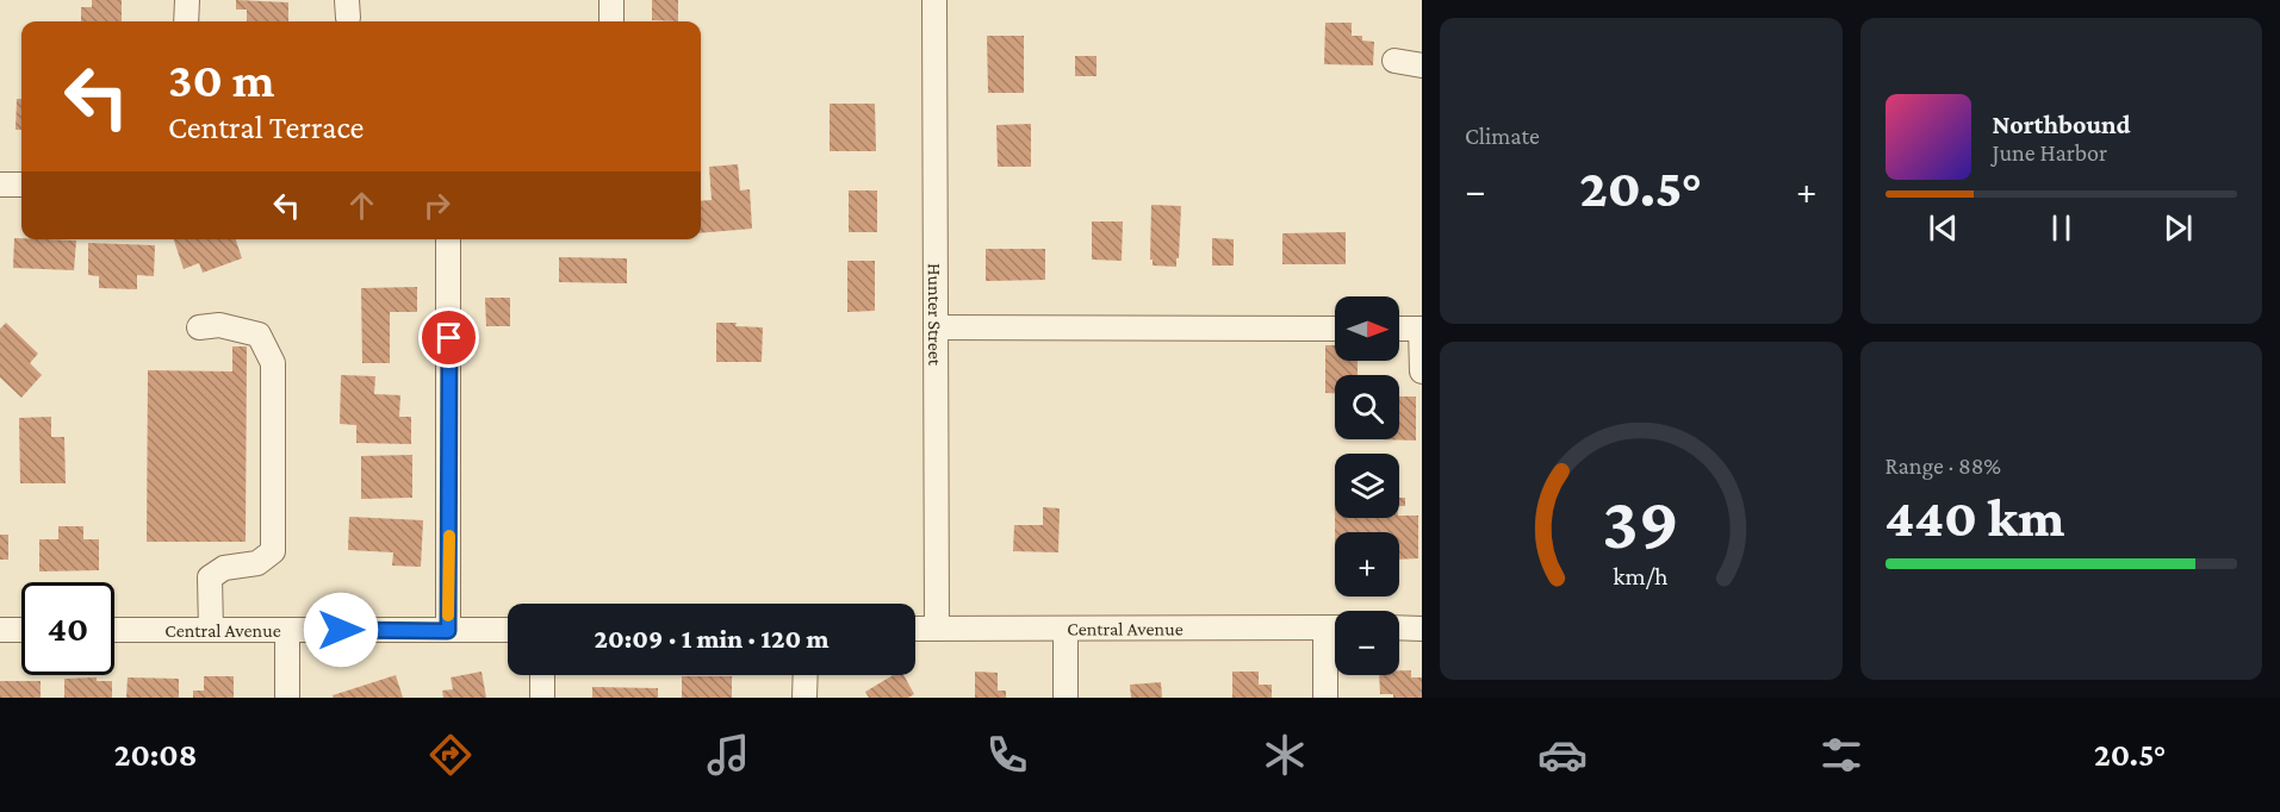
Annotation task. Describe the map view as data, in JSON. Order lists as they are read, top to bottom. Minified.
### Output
{"streets":{"street":["Hunter Street","Central Avenue"]},"crossings":[["Hunter Street","Central Avenue"]],"north":"right","page":{"tile":["Climate",["Range · 88%","440 km"]],"turn":["30 m","Central Terrace"],"song":["Northbound","June Harbor"],"heat":["−","20.5°","+"],"map_buttons":["+","−"],"limit":"40","trip":"20:09 · 1 min · 120 m","tabs":["20:08","20.5°"],"gauge":["39","km/h"]}}
